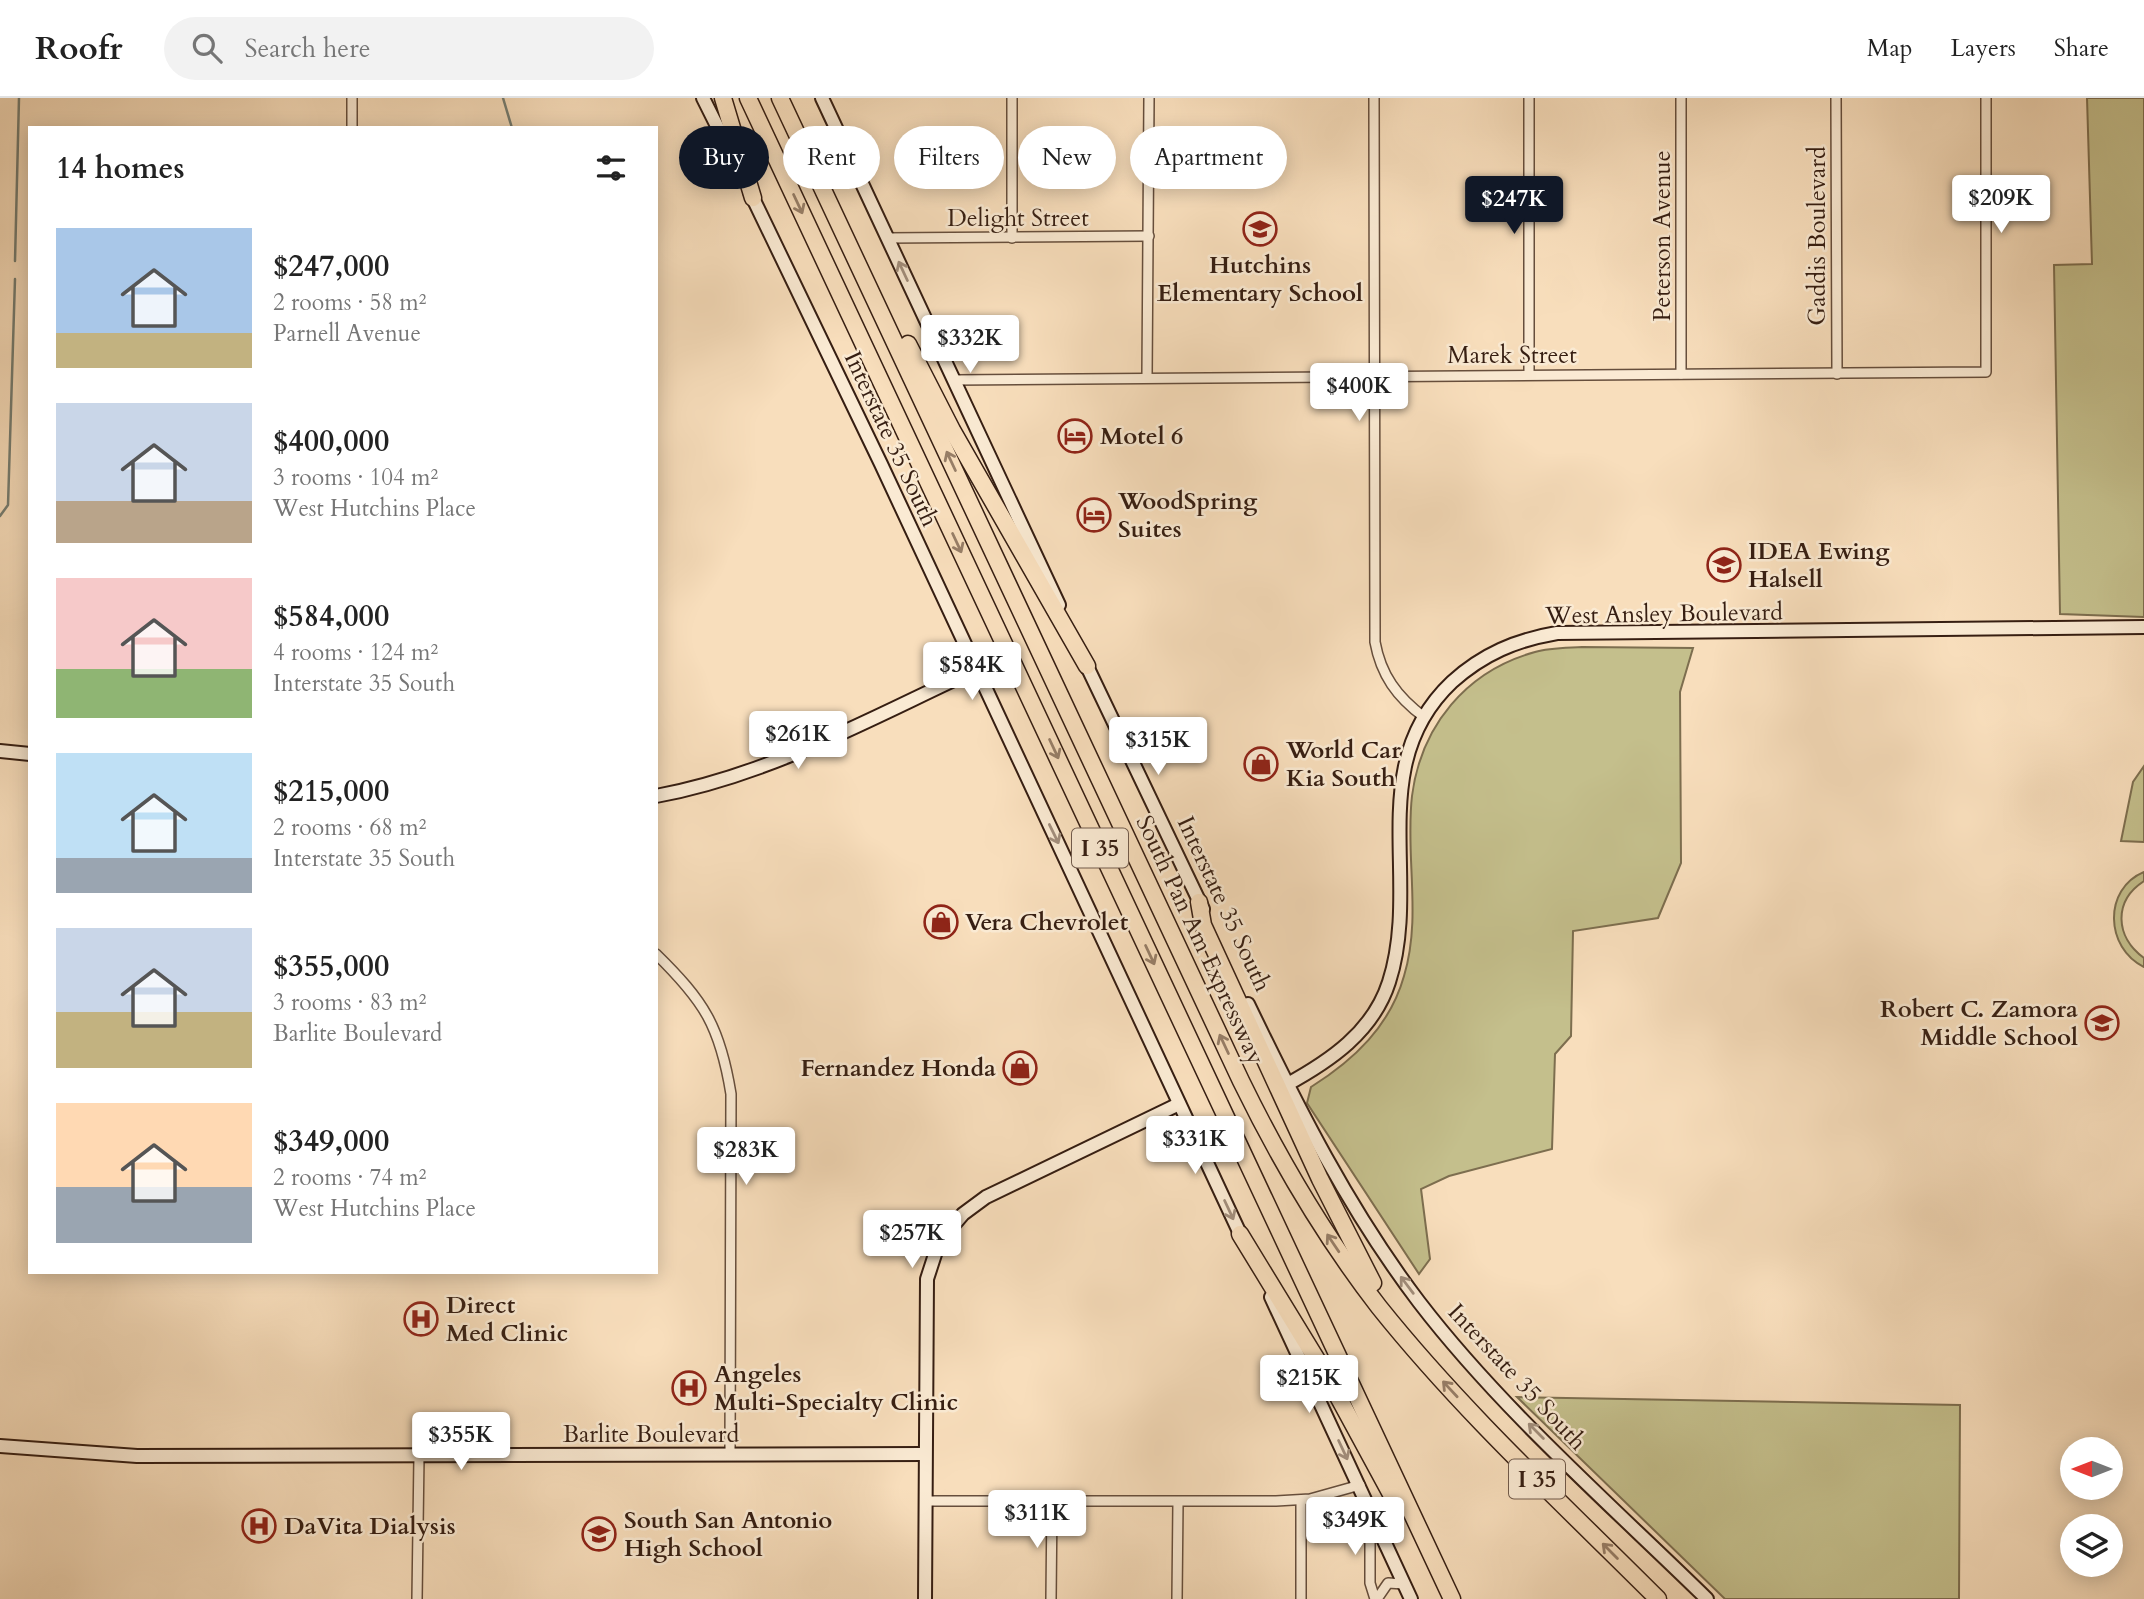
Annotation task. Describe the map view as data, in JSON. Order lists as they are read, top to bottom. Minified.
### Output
{"streets":{"highway":["I 35","South Pan Am Expressway"],"main road":["Interstate 35 South","West Ansley Boulevard","Barlite Boulevard"],"street":["Delight Street","Peterson Avenue","Gaddis Boulevard","Marek Street"]},"crossings":[["Delight Street","Interstate 35 South"],["Peterson Avenue","Marek Street"],["Gaddis Boulevard","Marek Street"],["Marek Street","Interstate 35 South"],["Interstate 35 South","West Ansley Boulevard"]],"places":{"school or university":["Hutchins Elementary School","IDEA Ewing Halsell","Robert C. Zamora Middle School","South San Antonio High School"],"hotel":["Motel 6","WoodSpring Suites"],"shop":["World Car Kia South","Vera Chevrolet","Fernandez Honda"],"hospital":["Direct Med Clinic","Angeles Multi-Specialty Clinic","DaVita Dialysis"]},"north":"left","page":{"header":"Roofr","search":"Search here","nav":["Map","Layers","Share"],"chip":["Buy","Rent","Filters","New","Apartment"],"heading":"14 homes","price":["$209K","$247K","$332K","$400K","$584K","$261K","$315K","$331K","$283K","$257K","$215K","$355K","$311K","$349K"],"list":[{"name":"$247,000","note":"2 rooms · 58 m² · Parnell Avenue"},{"name":"$400,000","note":"3 rooms · 104 m² · West Hutchins Place"},{"name":"$584,000","note":"4 rooms · 124 m² · Interstate 35 South"},{"name":"$215,000","note":"2 rooms · 68 m² · Interstate 35 South"},{"name":"$355,000","note":"3 rooms · 83 m² · Barlite Boulevard"},{"name":"$349,000","note":"2 rooms · 74 m² · West Hutchins Place"}]}}
